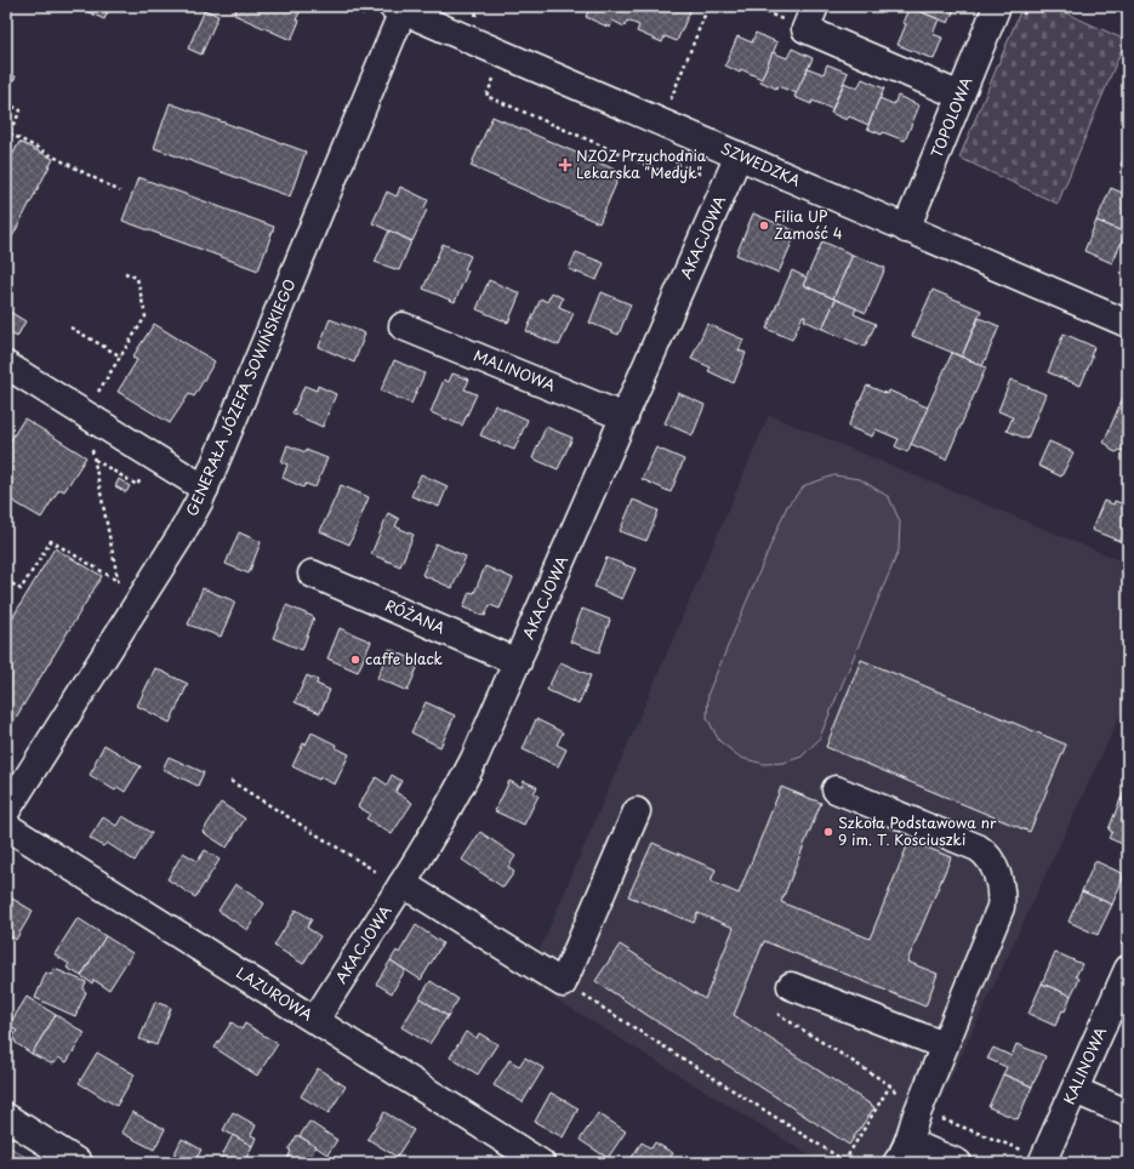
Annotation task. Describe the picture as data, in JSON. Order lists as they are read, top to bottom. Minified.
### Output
{"streets":{"street":["TOPOLOWA","SZWEDZKA","AKACJOWA","MALINOWA","GENERAŁA JÓZEFA SOWIŃSKIEGO","RÓŻANA","LAZUROWA","KALINOWA"]},"crossings":[["TOPOLOWA","SZWEDZKA"],["SZWEDZKA","AKACJOWA"],["SZWEDZKA","GENERAŁA JÓZEFA SOWIŃSKIEGO"],["AKACJOWA","MALINOWA"],["AKACJOWA","RÓŻANA"],["AKACJOWA","LAZUROWA"]],"places":{"health":["NZOZ Przychodnia Lekarska \"Medyk\""],"other":["Filia UP Zamość 4","caffe black","Szkoła Podstawowa nr 9 im. T. Kościuszki"]}}
